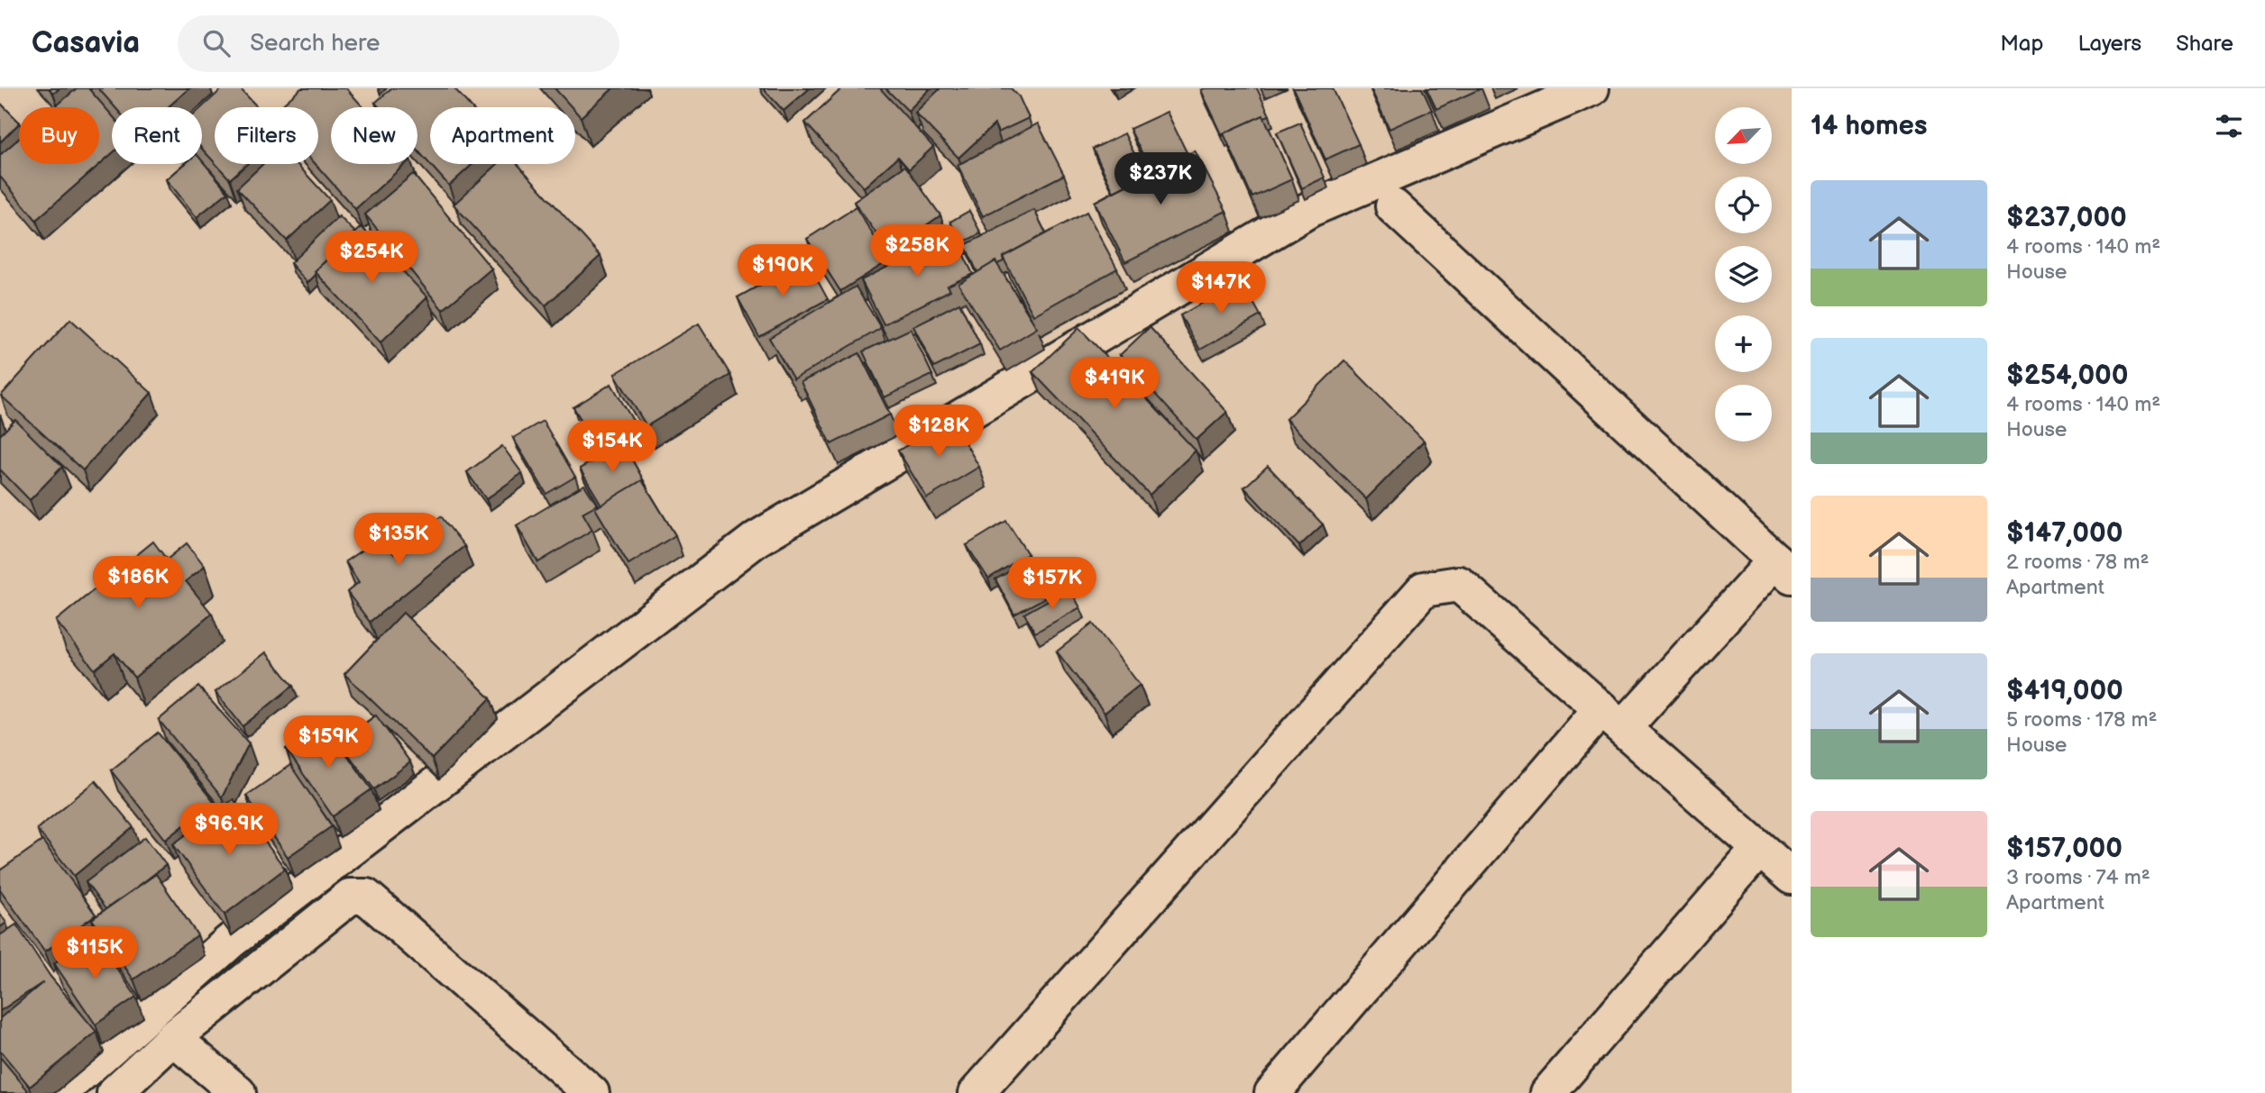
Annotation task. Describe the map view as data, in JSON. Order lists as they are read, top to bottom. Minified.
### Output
{"north":"bottom left","page":{"header":"Casavia","search":"Search here","nav":["Map","Layers","Share"],"heading":"14 homes","map_buttons":["+","−"],"chip":["Buy","Rent","Filters","New","Apartment"],"price":["$237K","$258K","$254K","$190K","$147K","$419K","$128K","$154K","$135K","$186K","$157K","$159K","$96.9K","$115K"],"list":[{"name":"$237,000","note":"4 rooms · 140 m² · House"},{"name":"$254,000","note":"4 rooms · 140 m² · House"},{"name":"$147,000","note":"2 rooms · 78 m² · Apartment"},{"name":"$419,000","note":"5 rooms · 178 m² · House"},{"name":"$157,000","note":"3 rooms · 74 m² · Apartment"}]}}
